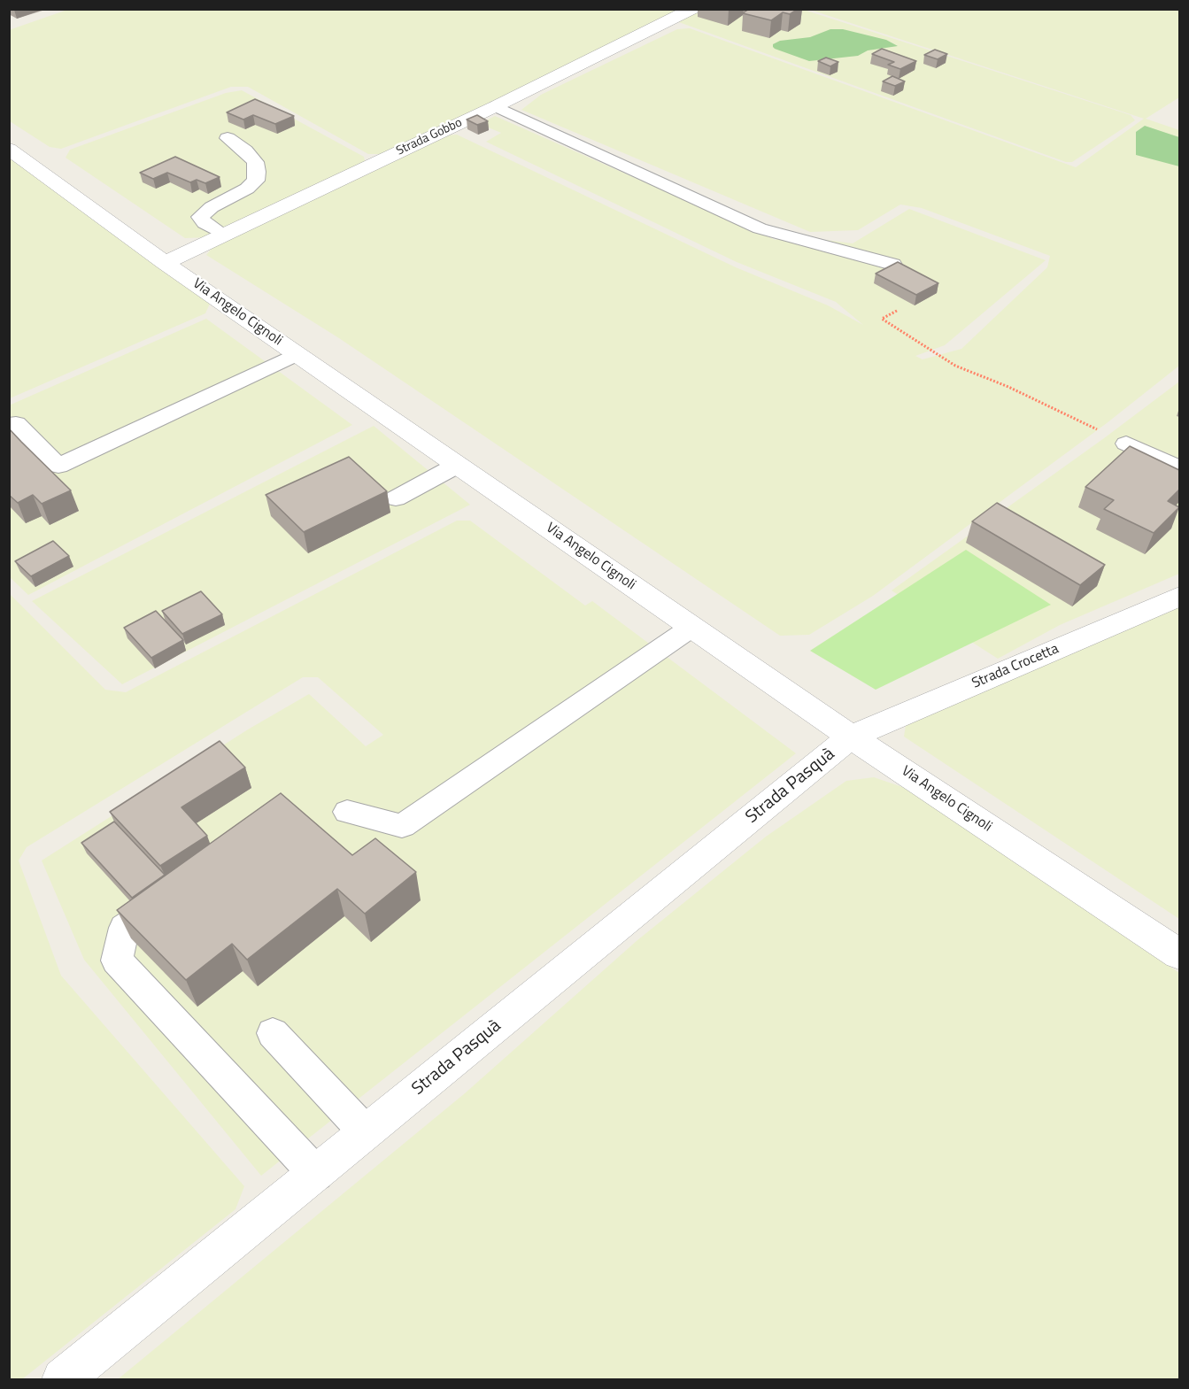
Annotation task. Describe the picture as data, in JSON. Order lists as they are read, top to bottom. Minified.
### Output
{"streets":{"street":["Strada Gobbo","Via Angelo Cignoli","Strada Crocetta","Strada Pasquà"]},"crossings":[["Strada Gobbo","Via Angelo Cignoli"],["Via Angelo Cignoli","Strada Crocetta"],["Via Angelo Cignoli","Strada Pasquà"],["Strada Crocetta","Strada Pasquà"]]}
